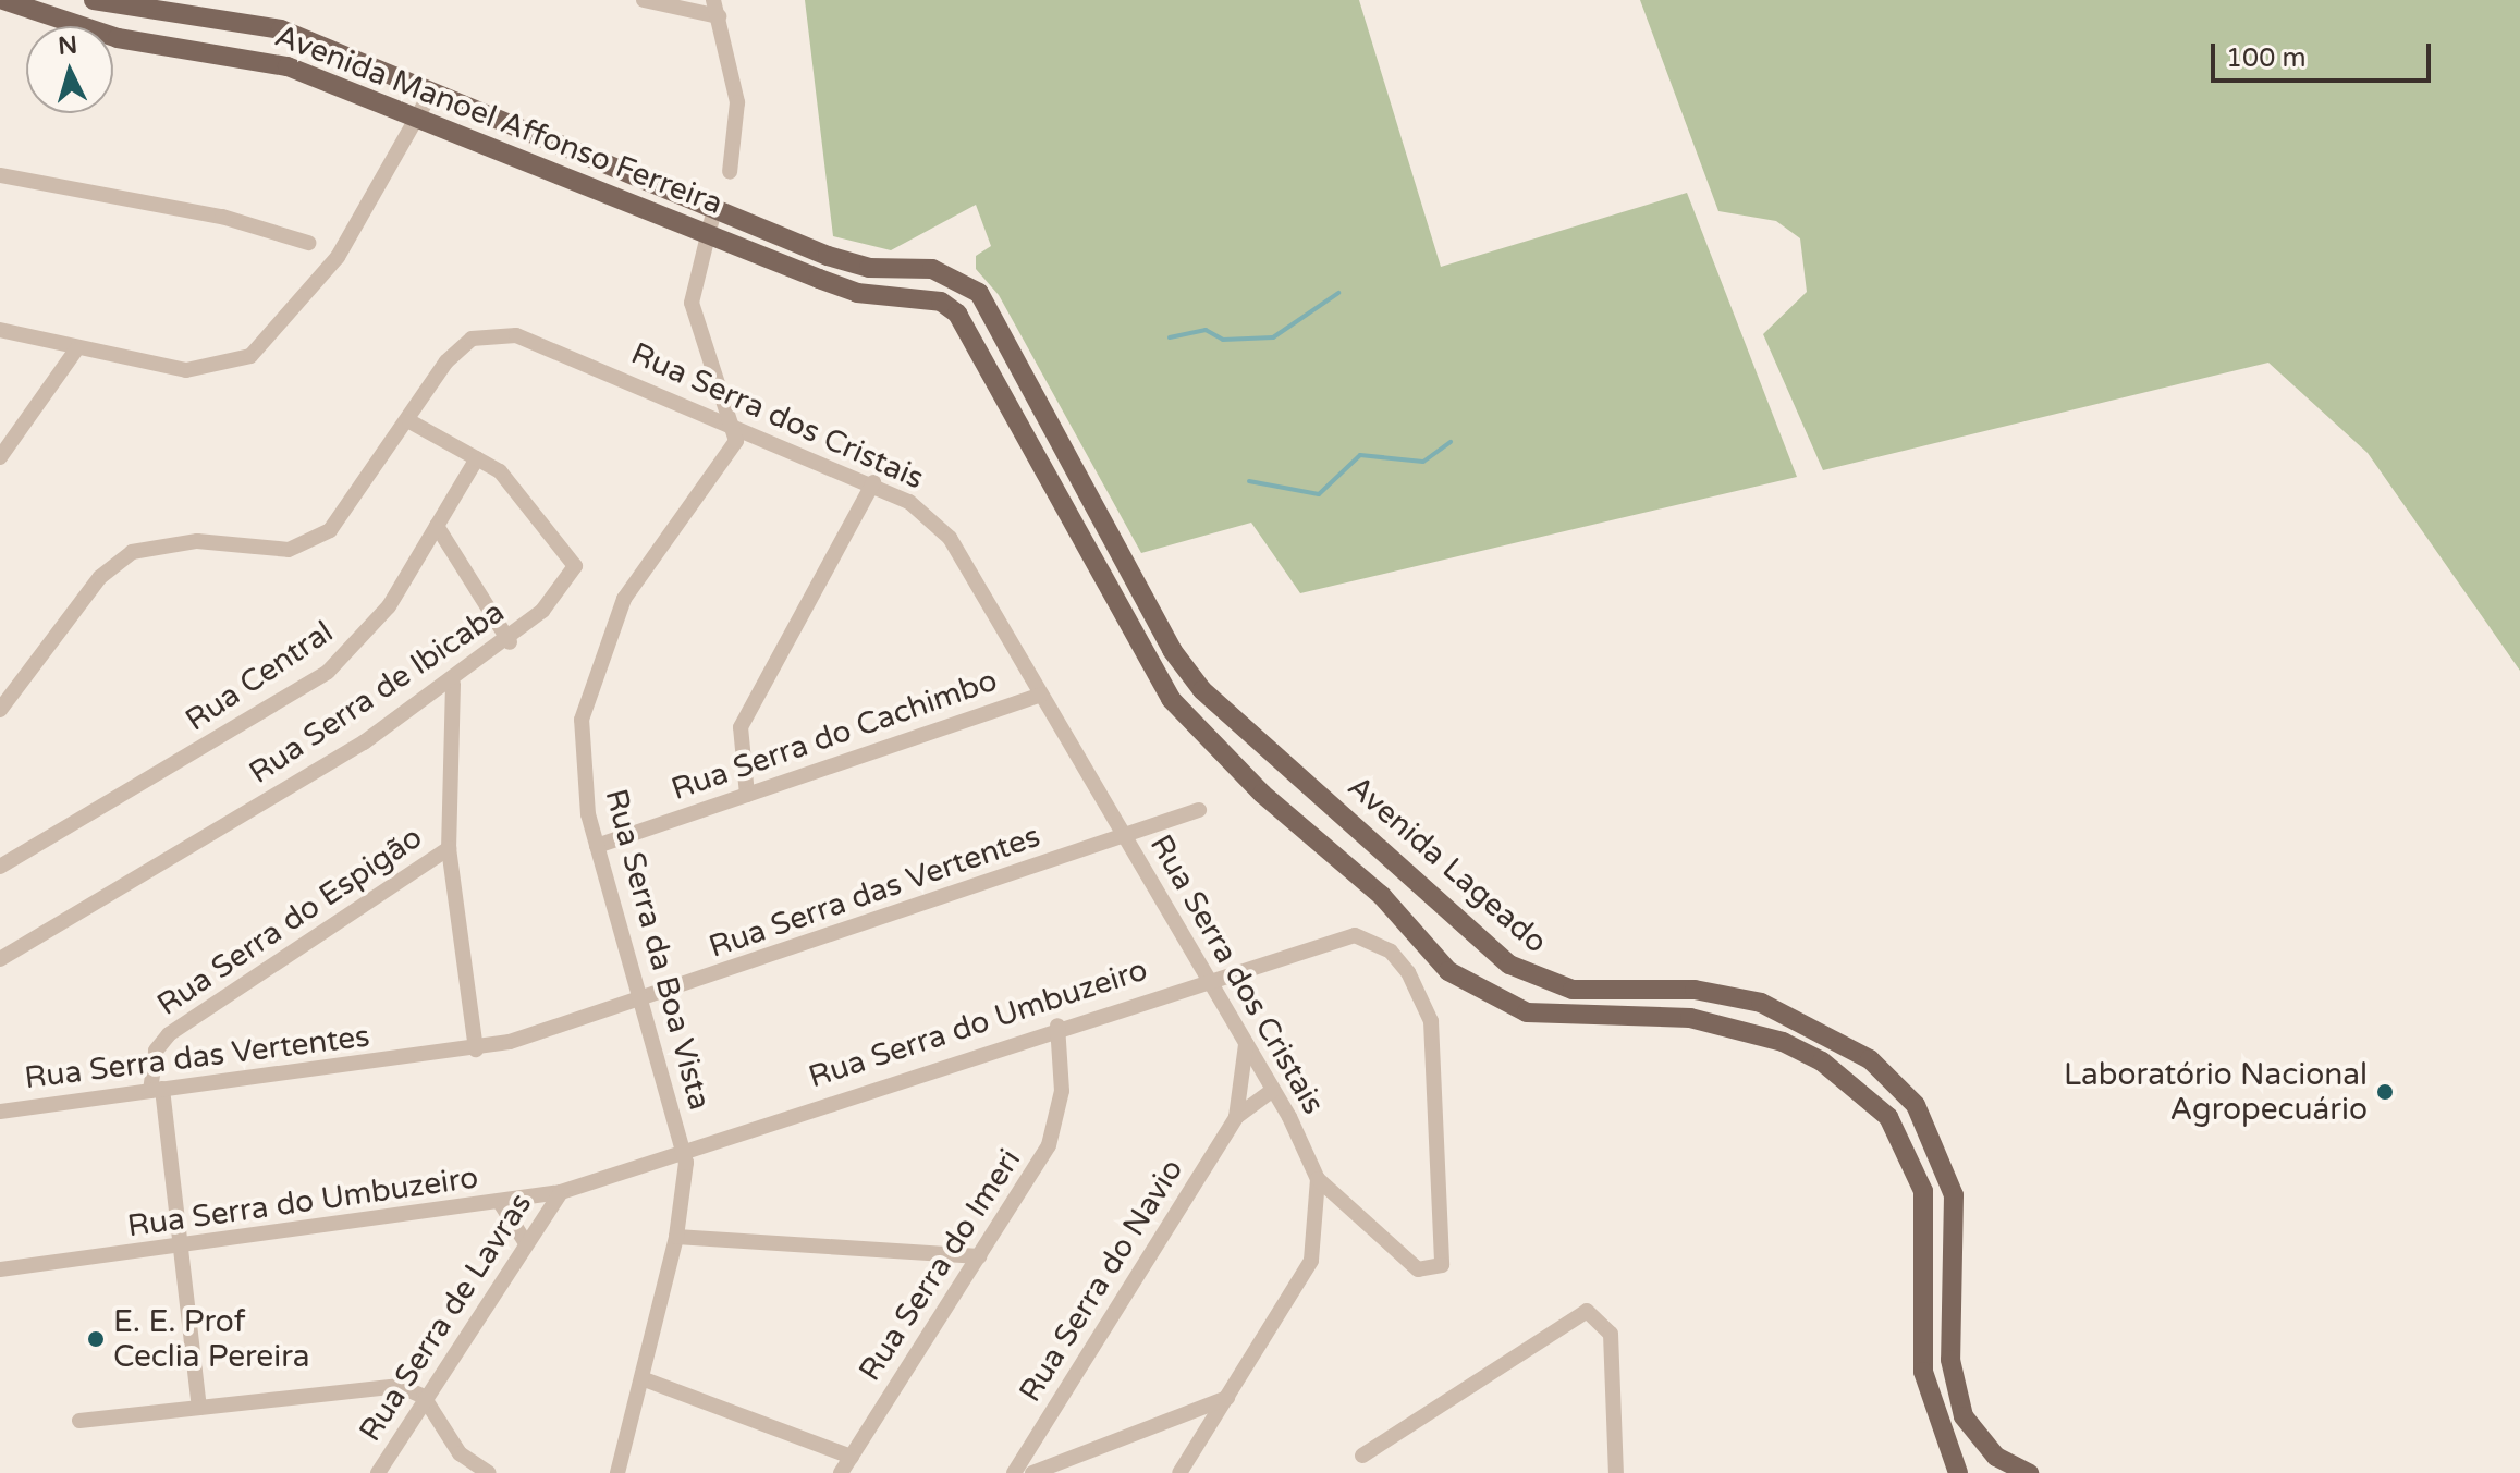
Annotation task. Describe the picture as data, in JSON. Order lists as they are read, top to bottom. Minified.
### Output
{"streets":{"main road":["Avenida Manoel Affonso Ferreira","Avenida Lageado"],"street":["Rua Serra dos Cristais","Rua Central","Rua Serra de Ibicaba","Rua Serra do Cachimbo","Rua Serra das Vertentes","Rua Serra do Espigão","Rua Serra da Boa Vista","Rua Serra do Umbuzeiro","Rua Serra do Imeri","Rua Serra do Navio","Rua Serra de Lavras"]},"crossings":[["Avenida Manoel Affonso Ferreira","Avenida Lageado"],["Rua Serra dos Cristais","Rua Serra de Ibicaba"],["Rua Serra dos Cristais","Rua Serra do Cachimbo"],["Rua Serra dos Cristais","Rua Serra das Vertentes"],["Rua Serra dos Cristais","Rua Serra da Boa Vista"],["Rua Serra dos Cristais","Rua Serra do Umbuzeiro"],["Rua Serra dos Cristais","Rua Serra do Navio"],["Rua Central","Rua Serra de Ibicaba"],["Rua Serra do Cachimbo","Rua Serra da Boa Vista"],["Rua Serra das Vertentes","Rua Serra do Espigão"],["Rua Serra das Vertentes","Rua Serra da Boa Vista"],["Rua Serra do Espigão","Rua Serra do Umbuzeiro"],["Rua Serra da Boa Vista","Rua Serra do Umbuzeiro"],["Rua Serra do Umbuzeiro","Rua Serra do Imeri"],["Rua Serra do Umbuzeiro","Rua Serra de Lavras"]],"places":["Laboratório Nacional Agropecuário","E. E. Prof Ceclia Pereira"],"scale_bar":"100 m","north":"top"}
